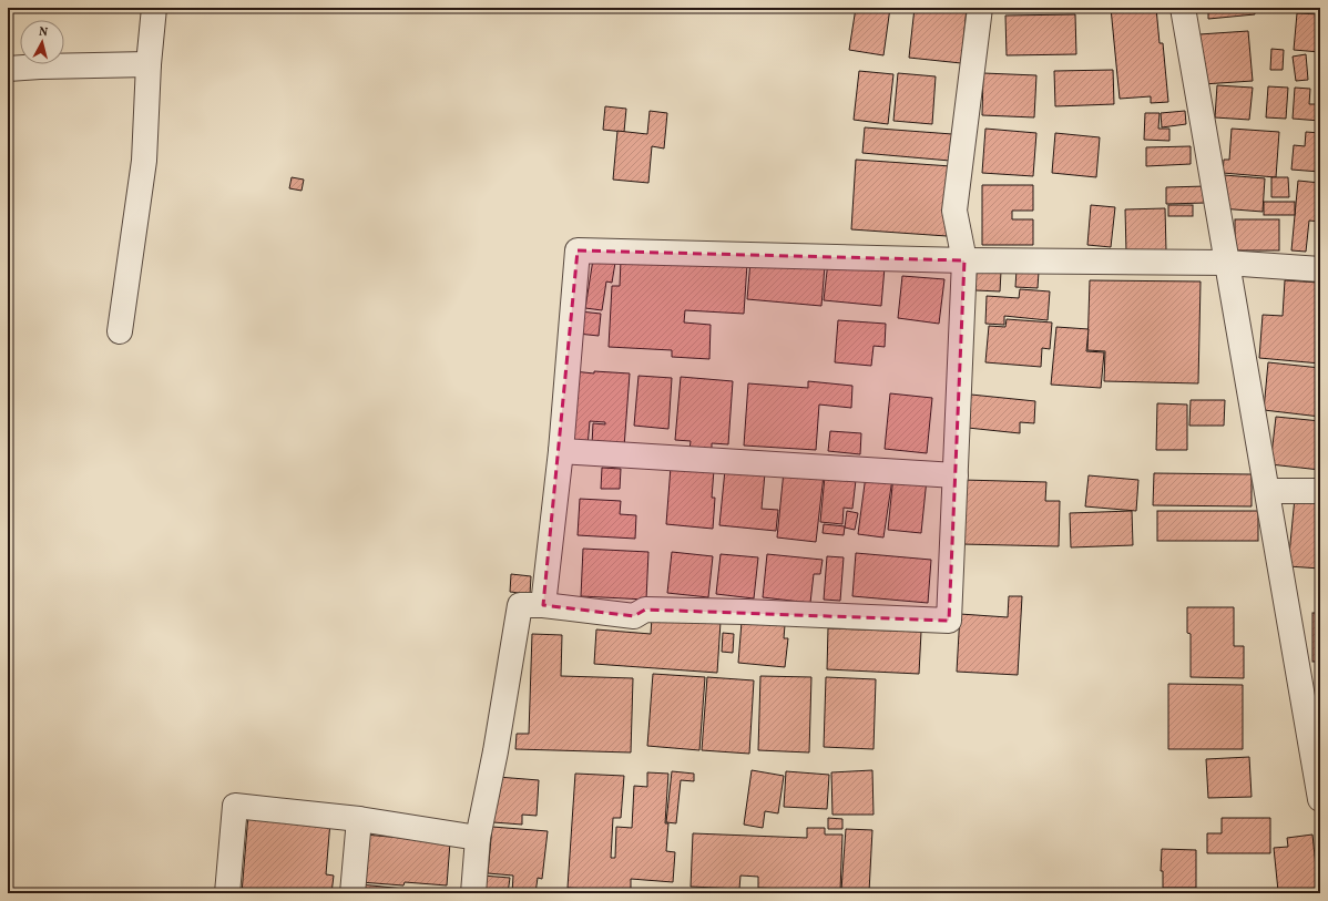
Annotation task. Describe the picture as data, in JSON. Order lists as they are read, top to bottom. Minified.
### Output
{"north":"top"}
